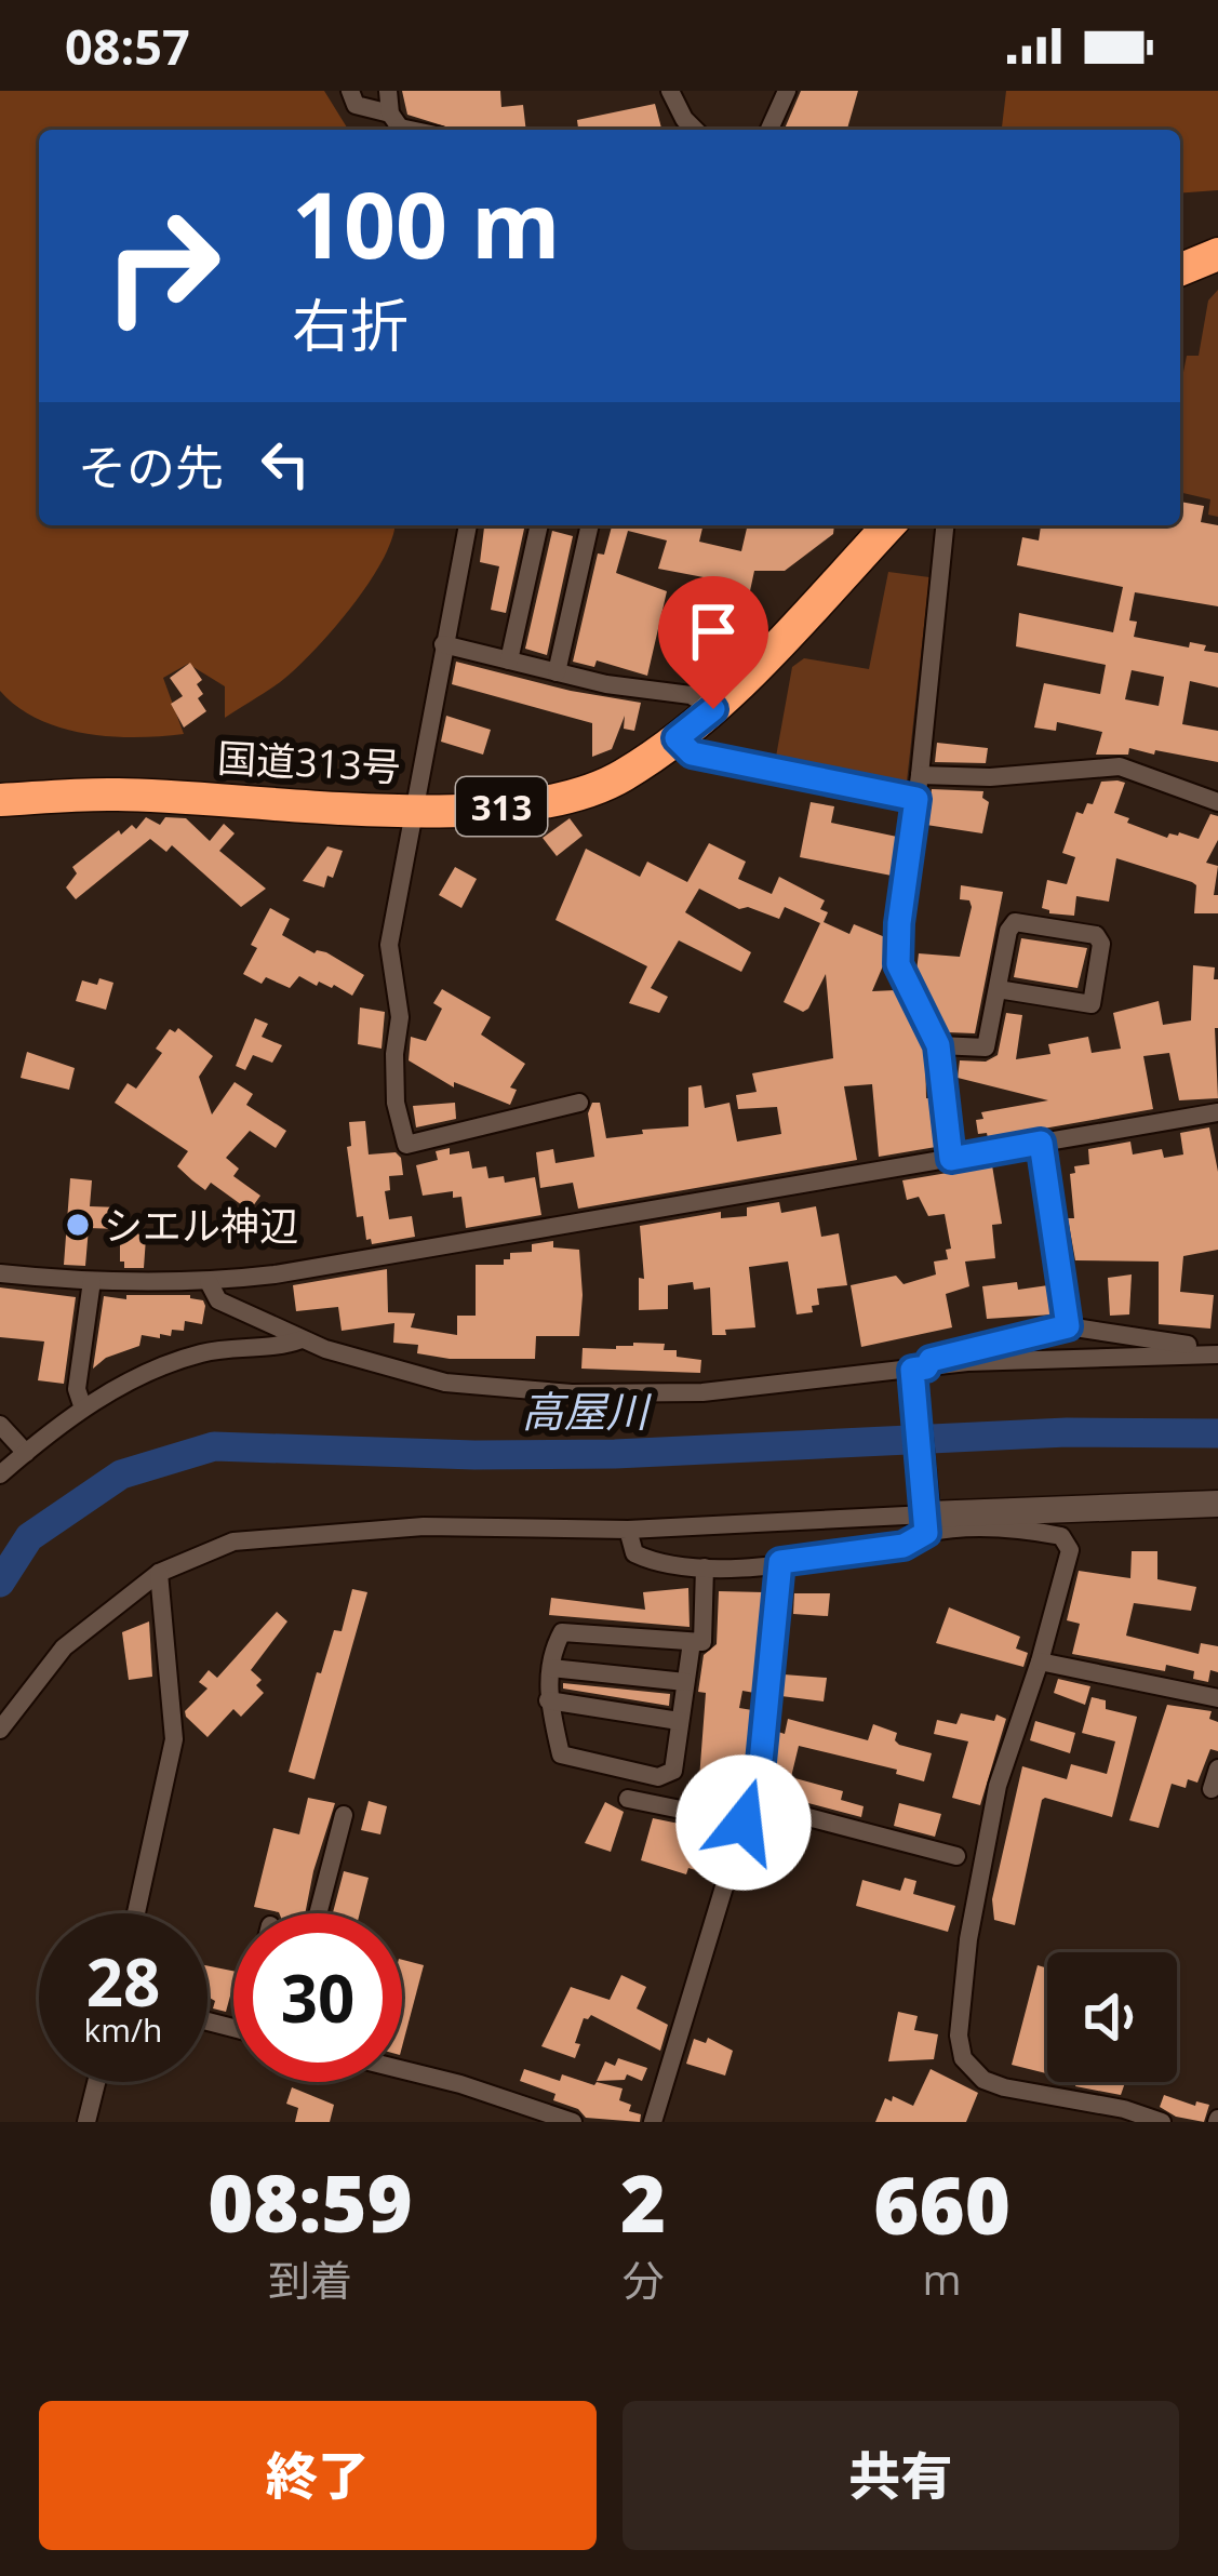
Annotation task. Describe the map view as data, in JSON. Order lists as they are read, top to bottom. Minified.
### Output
{"streets":{"highway":["国道313号","313"]},"water":["高屋川"],"places":["シエル神辺"],"page":{"status":"08:57","turn":["100 m","右折"],"then":"その先","speed":"28 km/h","limit":"30","eta":["08:59","到着","2","分","660","m"],"buttons":["終了","共有"]}}
